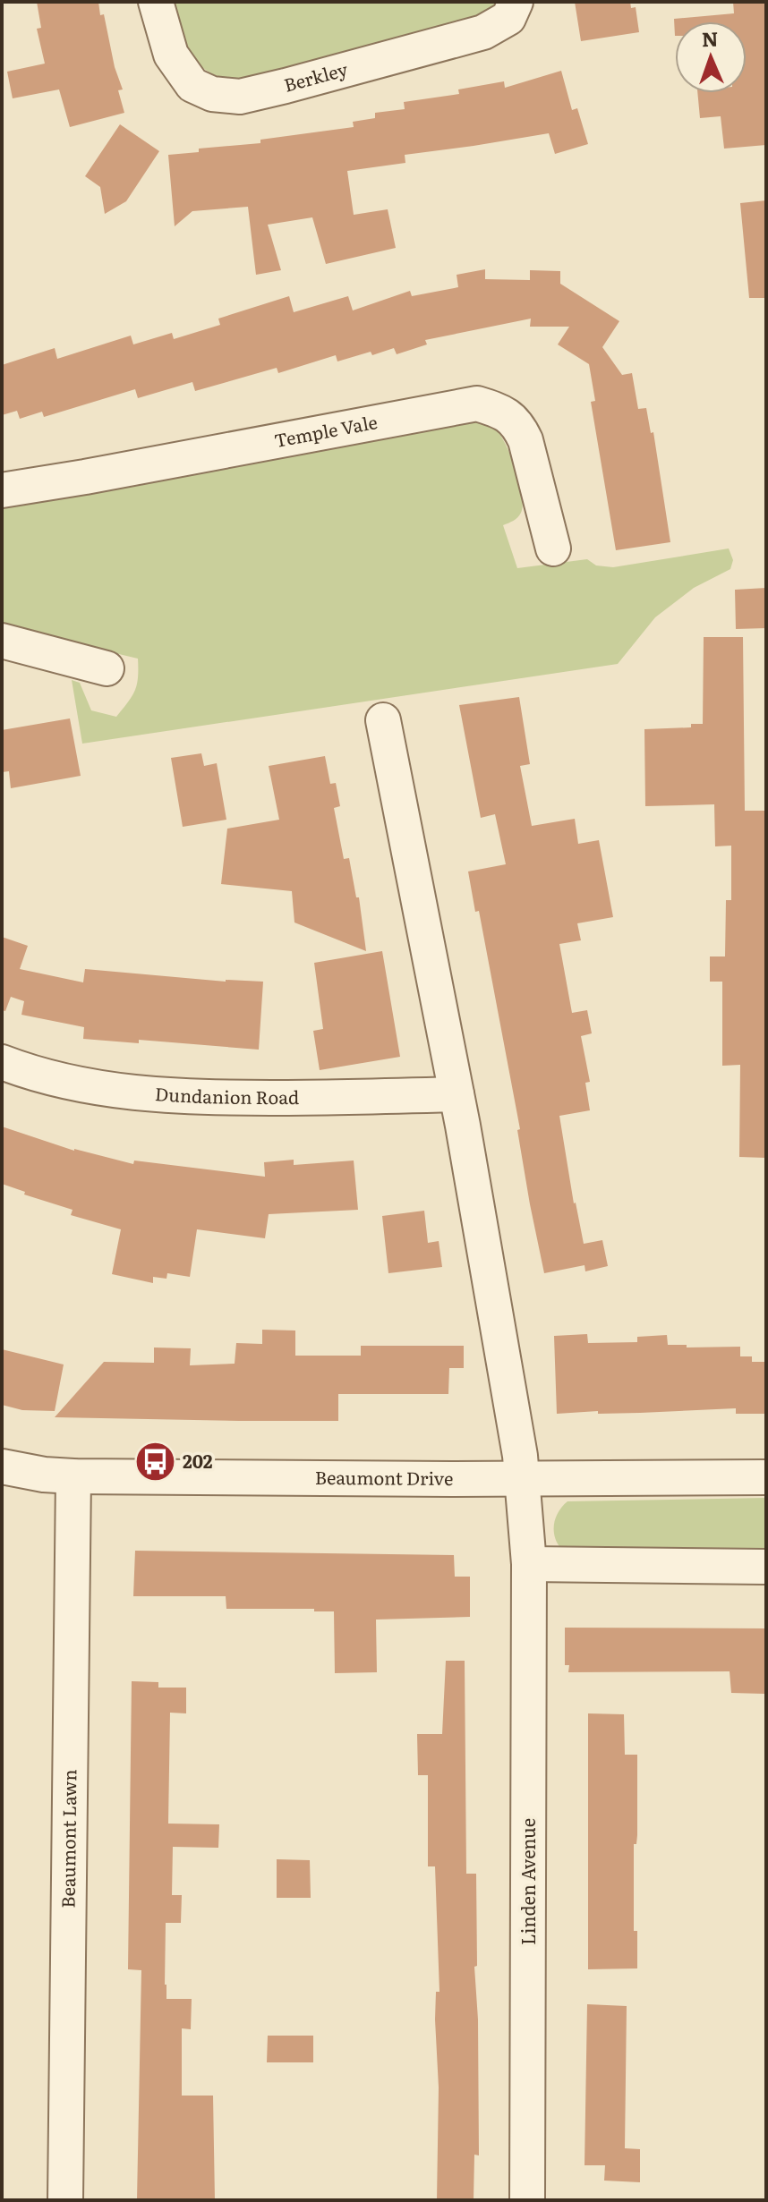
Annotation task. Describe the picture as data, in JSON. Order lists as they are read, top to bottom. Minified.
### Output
{"streets":{"street":["Berkley","Temple Vale","Dundanion Road","Beaumont Drive","Beaumont Lawn","Linden Avenue"]},"crossings":[["Dundanion Road","Linden Avenue"],["Beaumont Drive","Beaumont Lawn"],["Beaumont Drive","Linden Avenue"]],"places":{"bus stop":["202"]},"north":"top"}
